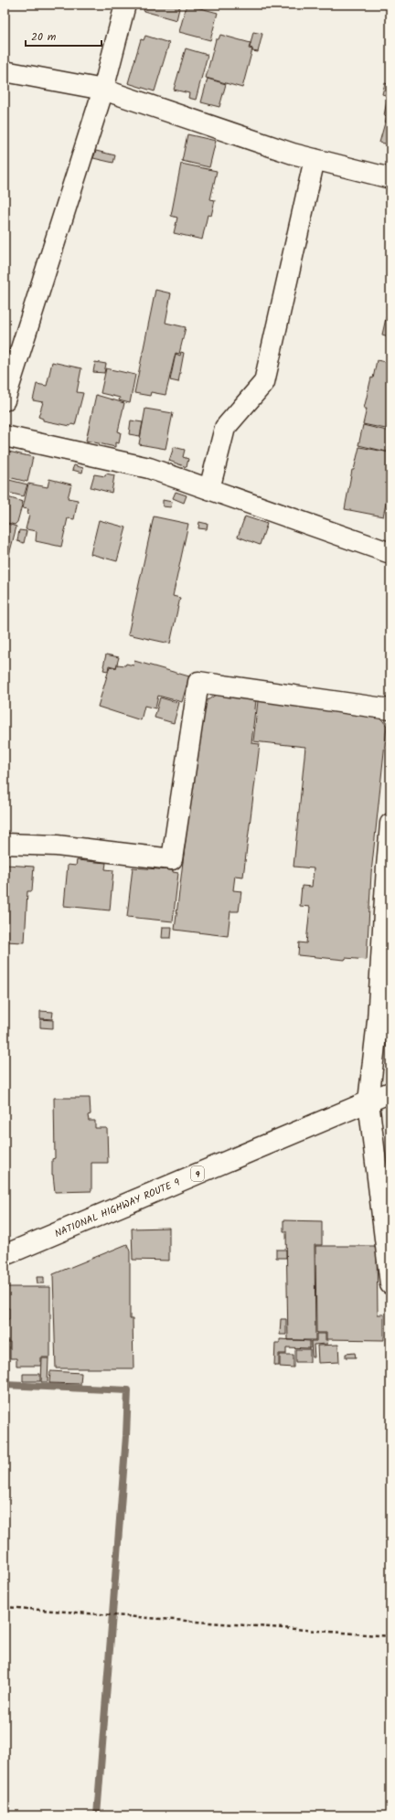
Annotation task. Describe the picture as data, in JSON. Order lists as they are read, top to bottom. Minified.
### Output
{"streets":{"main road":["9","NATIONAL HIGHWAY ROUTE 9"]},"scale_bar":"20 m"}
